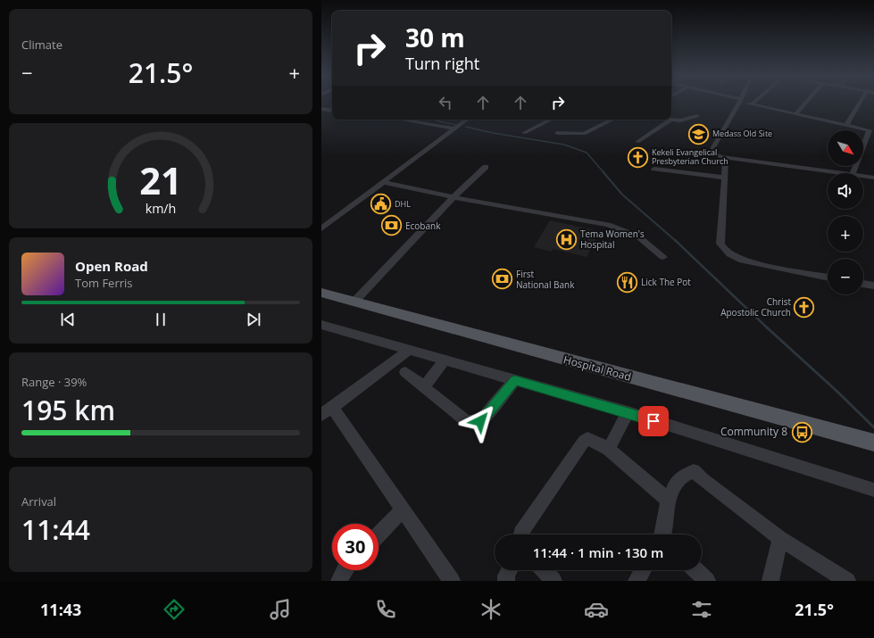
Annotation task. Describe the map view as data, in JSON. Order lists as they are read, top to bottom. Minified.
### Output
{"streets":{"main road":["Hospital Road"]},"places":{"school or university":["Medass Old Site"],"church":["Kekeli Evangelical Presbyterian Church","Christ Apostolic Church"],"public building":["DHL"],"bank":["Ecobank","First National Bank"],"hospital":["Tema Women's Hospital"],"restaurant":["Lick The Pot"],"bus stop":["Community 8"]},"north":"bottom right","page":{"tile":["Climate",["Range · 39%","195 km"],["Arrival","11:44"]],"turn":["30 m","Turn right"],"heat":["−","21.5°","+"],"map_buttons":["+","−"],"song":["Open Road","Tom Ferris"],"limit":"30","trip":"11:44 · 1 min · 130 m","tabs":["11:43","21.5°"],"gauge":["21","km/h"]}}
